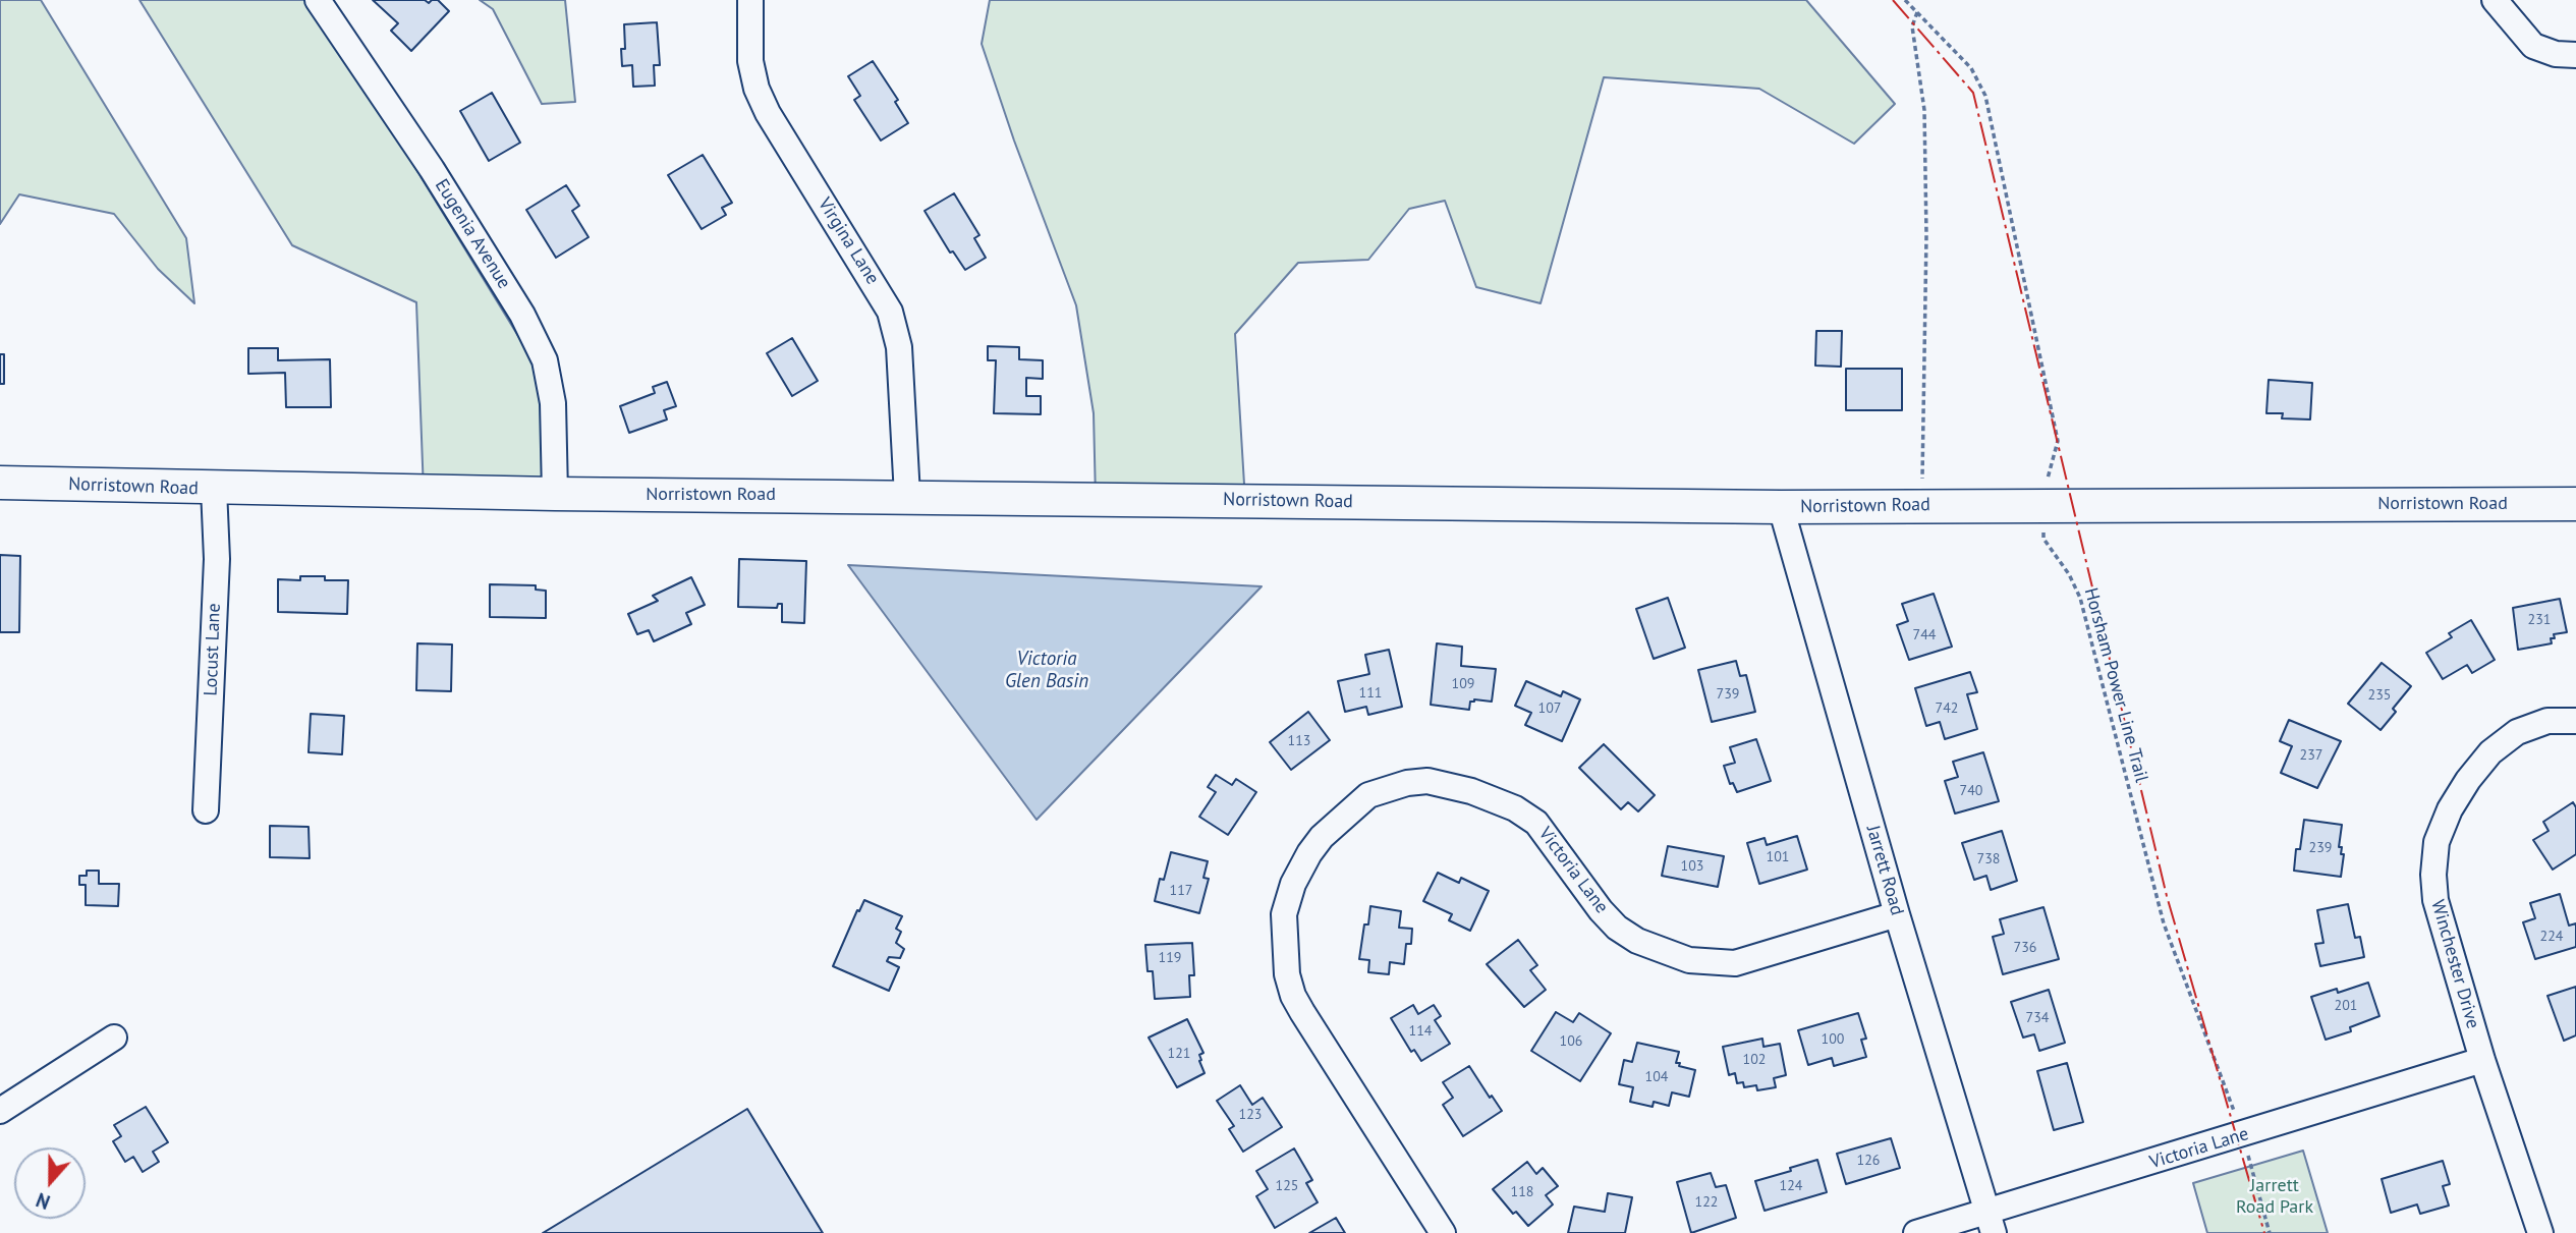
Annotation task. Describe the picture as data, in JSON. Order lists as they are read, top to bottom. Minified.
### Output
{"streets":{"main road":["Norristown Road"],"street":["Eugenia Avenue","Virgina Lane","Locust Lane","Victoria Lane","Jarrett Road","Winchester Drive"],"path":["Horsham Power Line Trail"]},"crossings":[["Eugenia Avenue","Norristown Road"],["Virgina Lane","Norristown Road"],["Norristown Road","Locust Lane"],["Norristown Road","Horsham Power Line Trail"],["Norristown Road","Jarrett Road"],["Horsham Power Line Trail","Victoria Lane"],["Victoria Lane","Jarrett Road"],["Victoria Lane","Winchester Drive"]],"water":["Victoria Glen Basin"],"parks":["Jarrett Road Park"],"house_numbers":["231","744","109","111","739","235","107","742","113","237","740","239","101","738","103","117","224","736","119","201","734","114","100","106","121","102","104","123","126","125","124","118","122"],"north":"bottom"}
